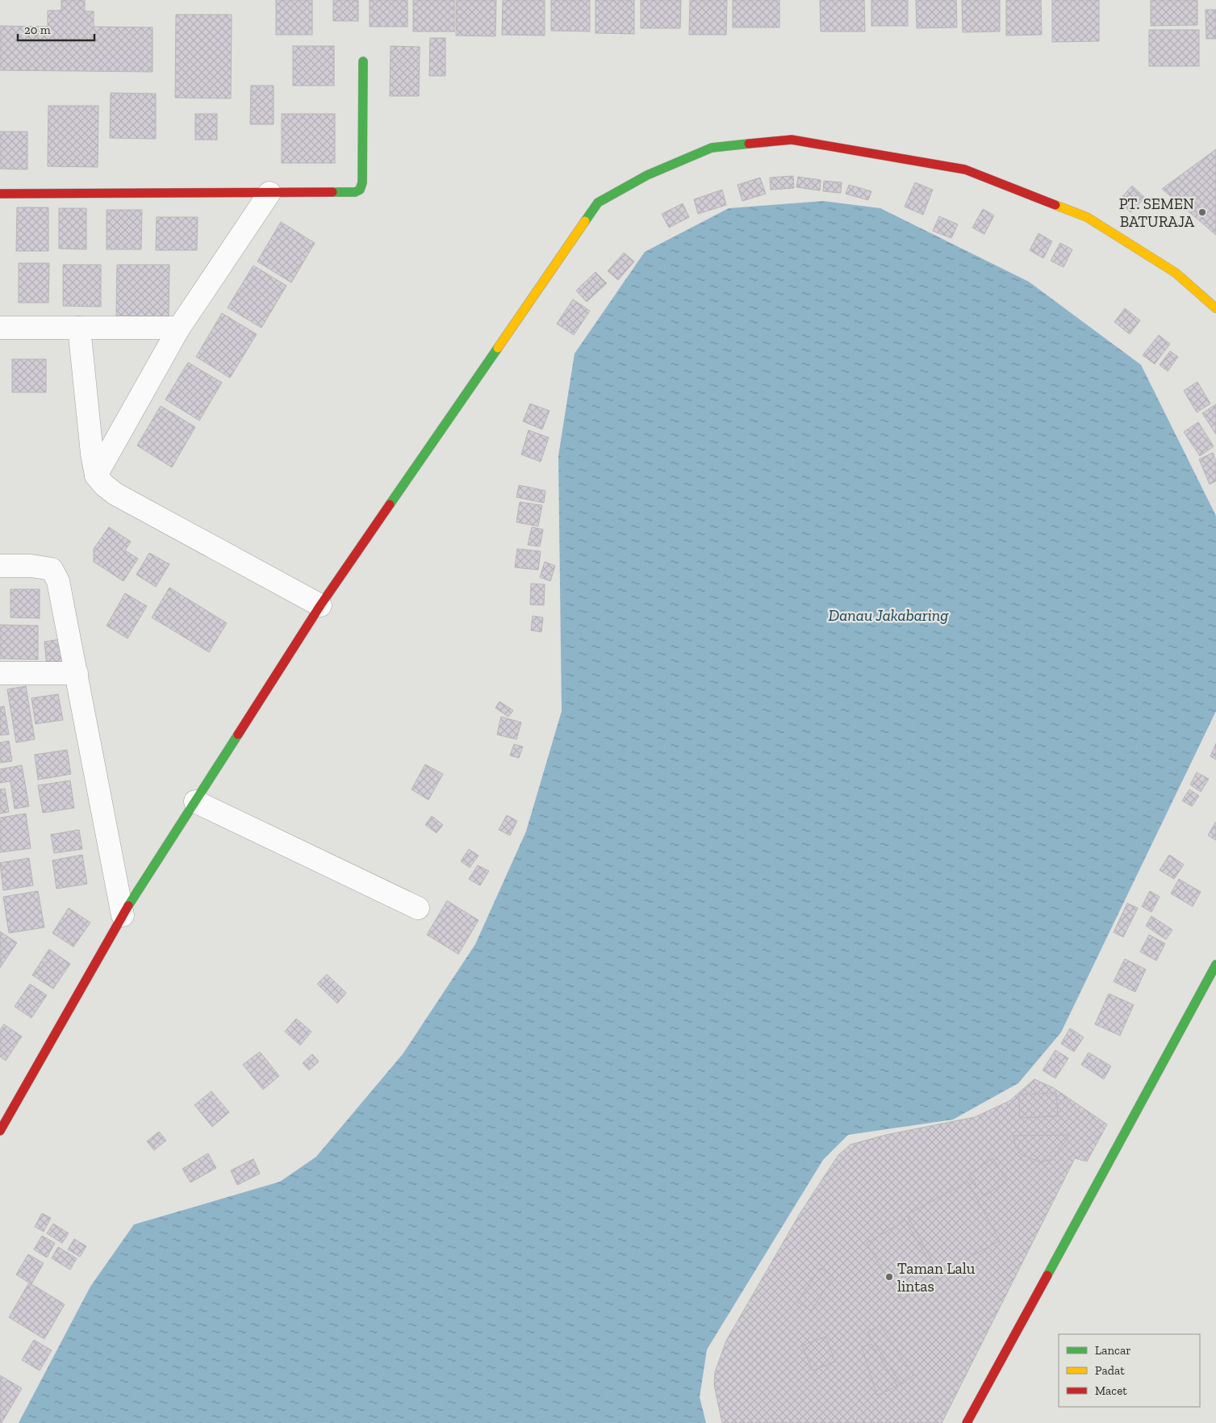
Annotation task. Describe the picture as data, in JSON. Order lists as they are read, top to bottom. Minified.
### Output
{"water":["Danau Jakabaring"],"places":["PT. SEMEN BATURAJA","Taman Lalu lintas"],"legend":["Lancar","Padat","Macet"],"scale_bar":"20 m"}
